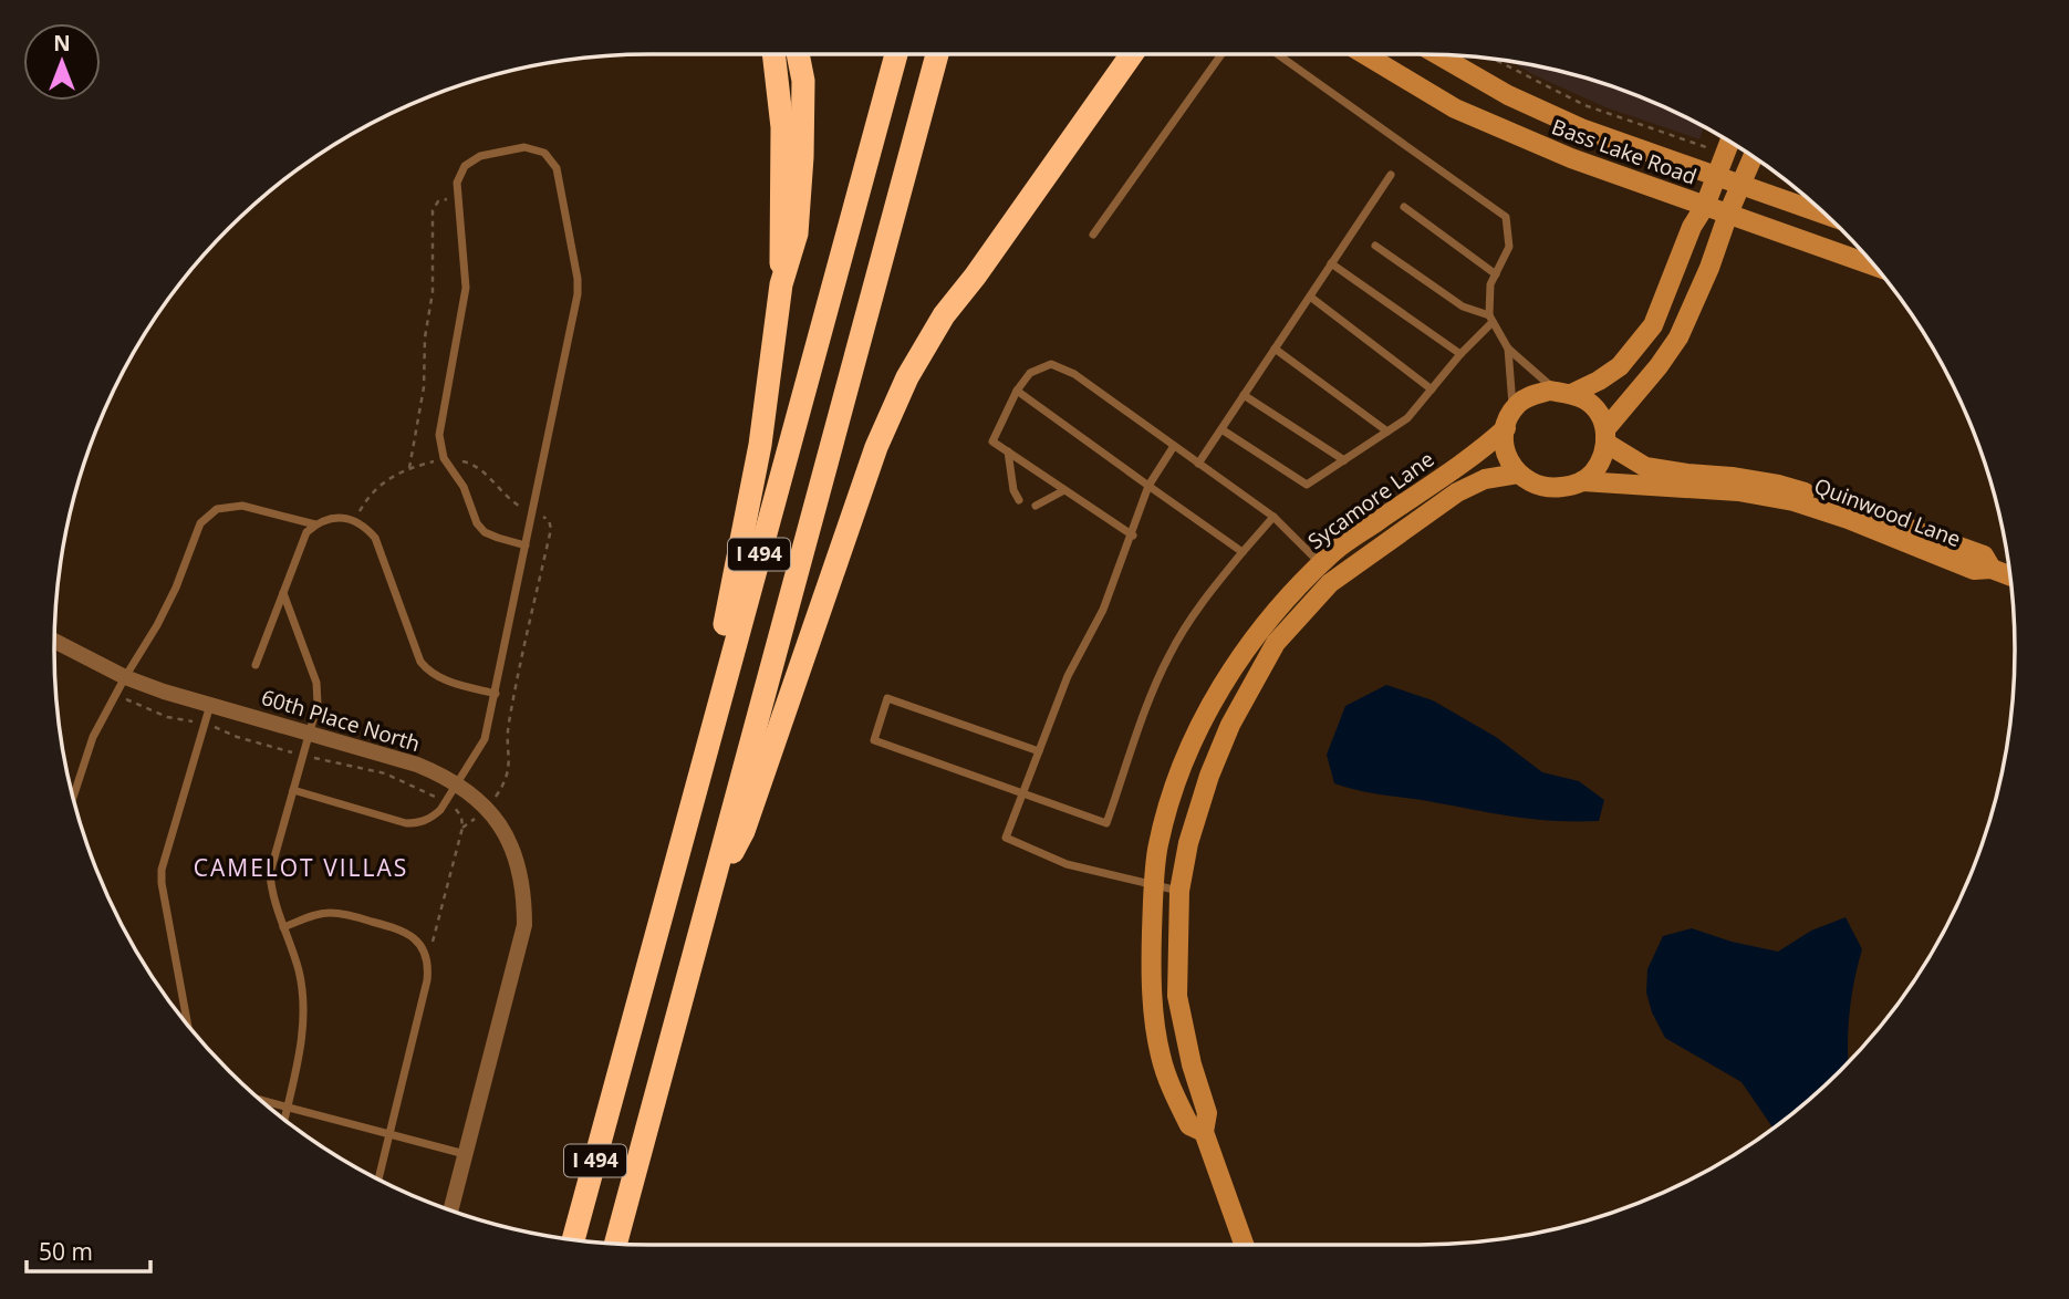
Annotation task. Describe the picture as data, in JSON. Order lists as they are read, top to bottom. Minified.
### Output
{"streets":{"highway":["I 494"],"street":["Bass Lake Road","Sycamore Lane","Quinwood Lane","60th Place North"]},"crossings":[["Sycamore Lane","Quinwood Lane"]],"districts":["CAMELOT VILLAS"],"scale_bar":"50 m","north":"top"}
